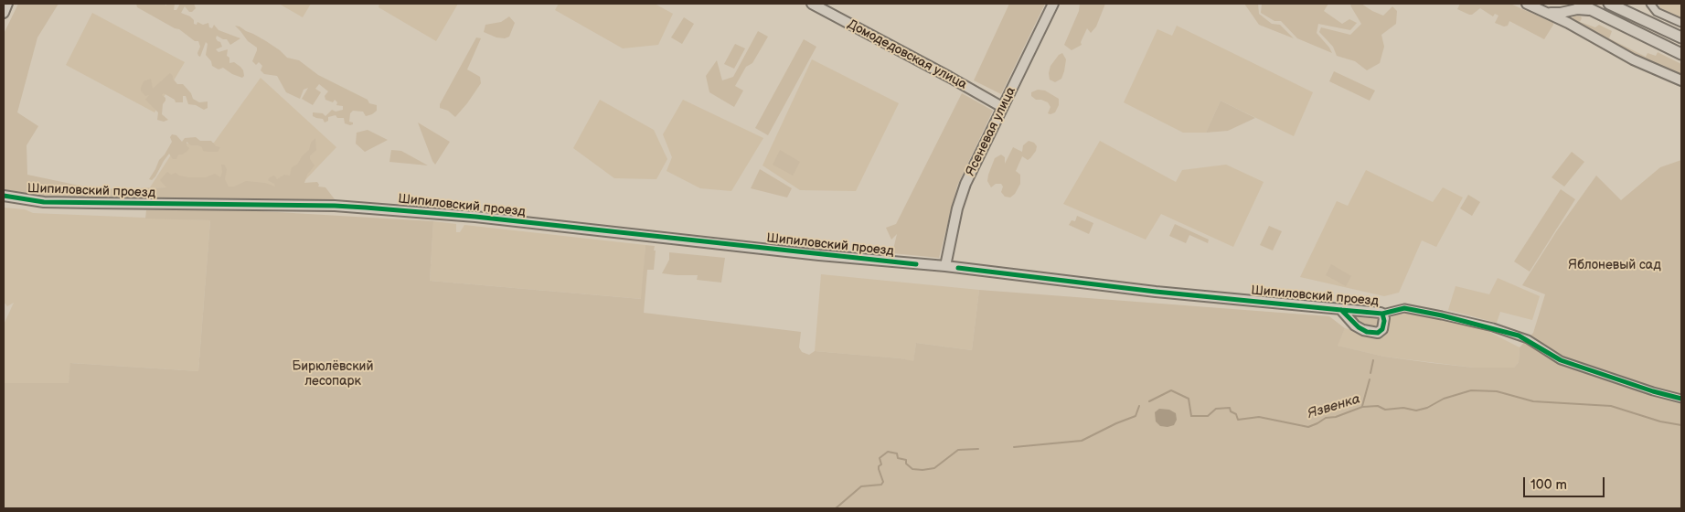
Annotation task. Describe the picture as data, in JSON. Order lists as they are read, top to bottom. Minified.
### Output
{"streets":{"main road":["Домодедовская улица","Ясеневая улица","Шипиловский проезд"]},"crossings":[["Домодедовская улица","Ясеневая улица"],["Ясеневая улица","Шипиловский проезд"]],"water":["Язвенка"],"parks":["Яблоневый сад","Бирюлёвский лесопарк"],"scale_bar":"100 m"}
